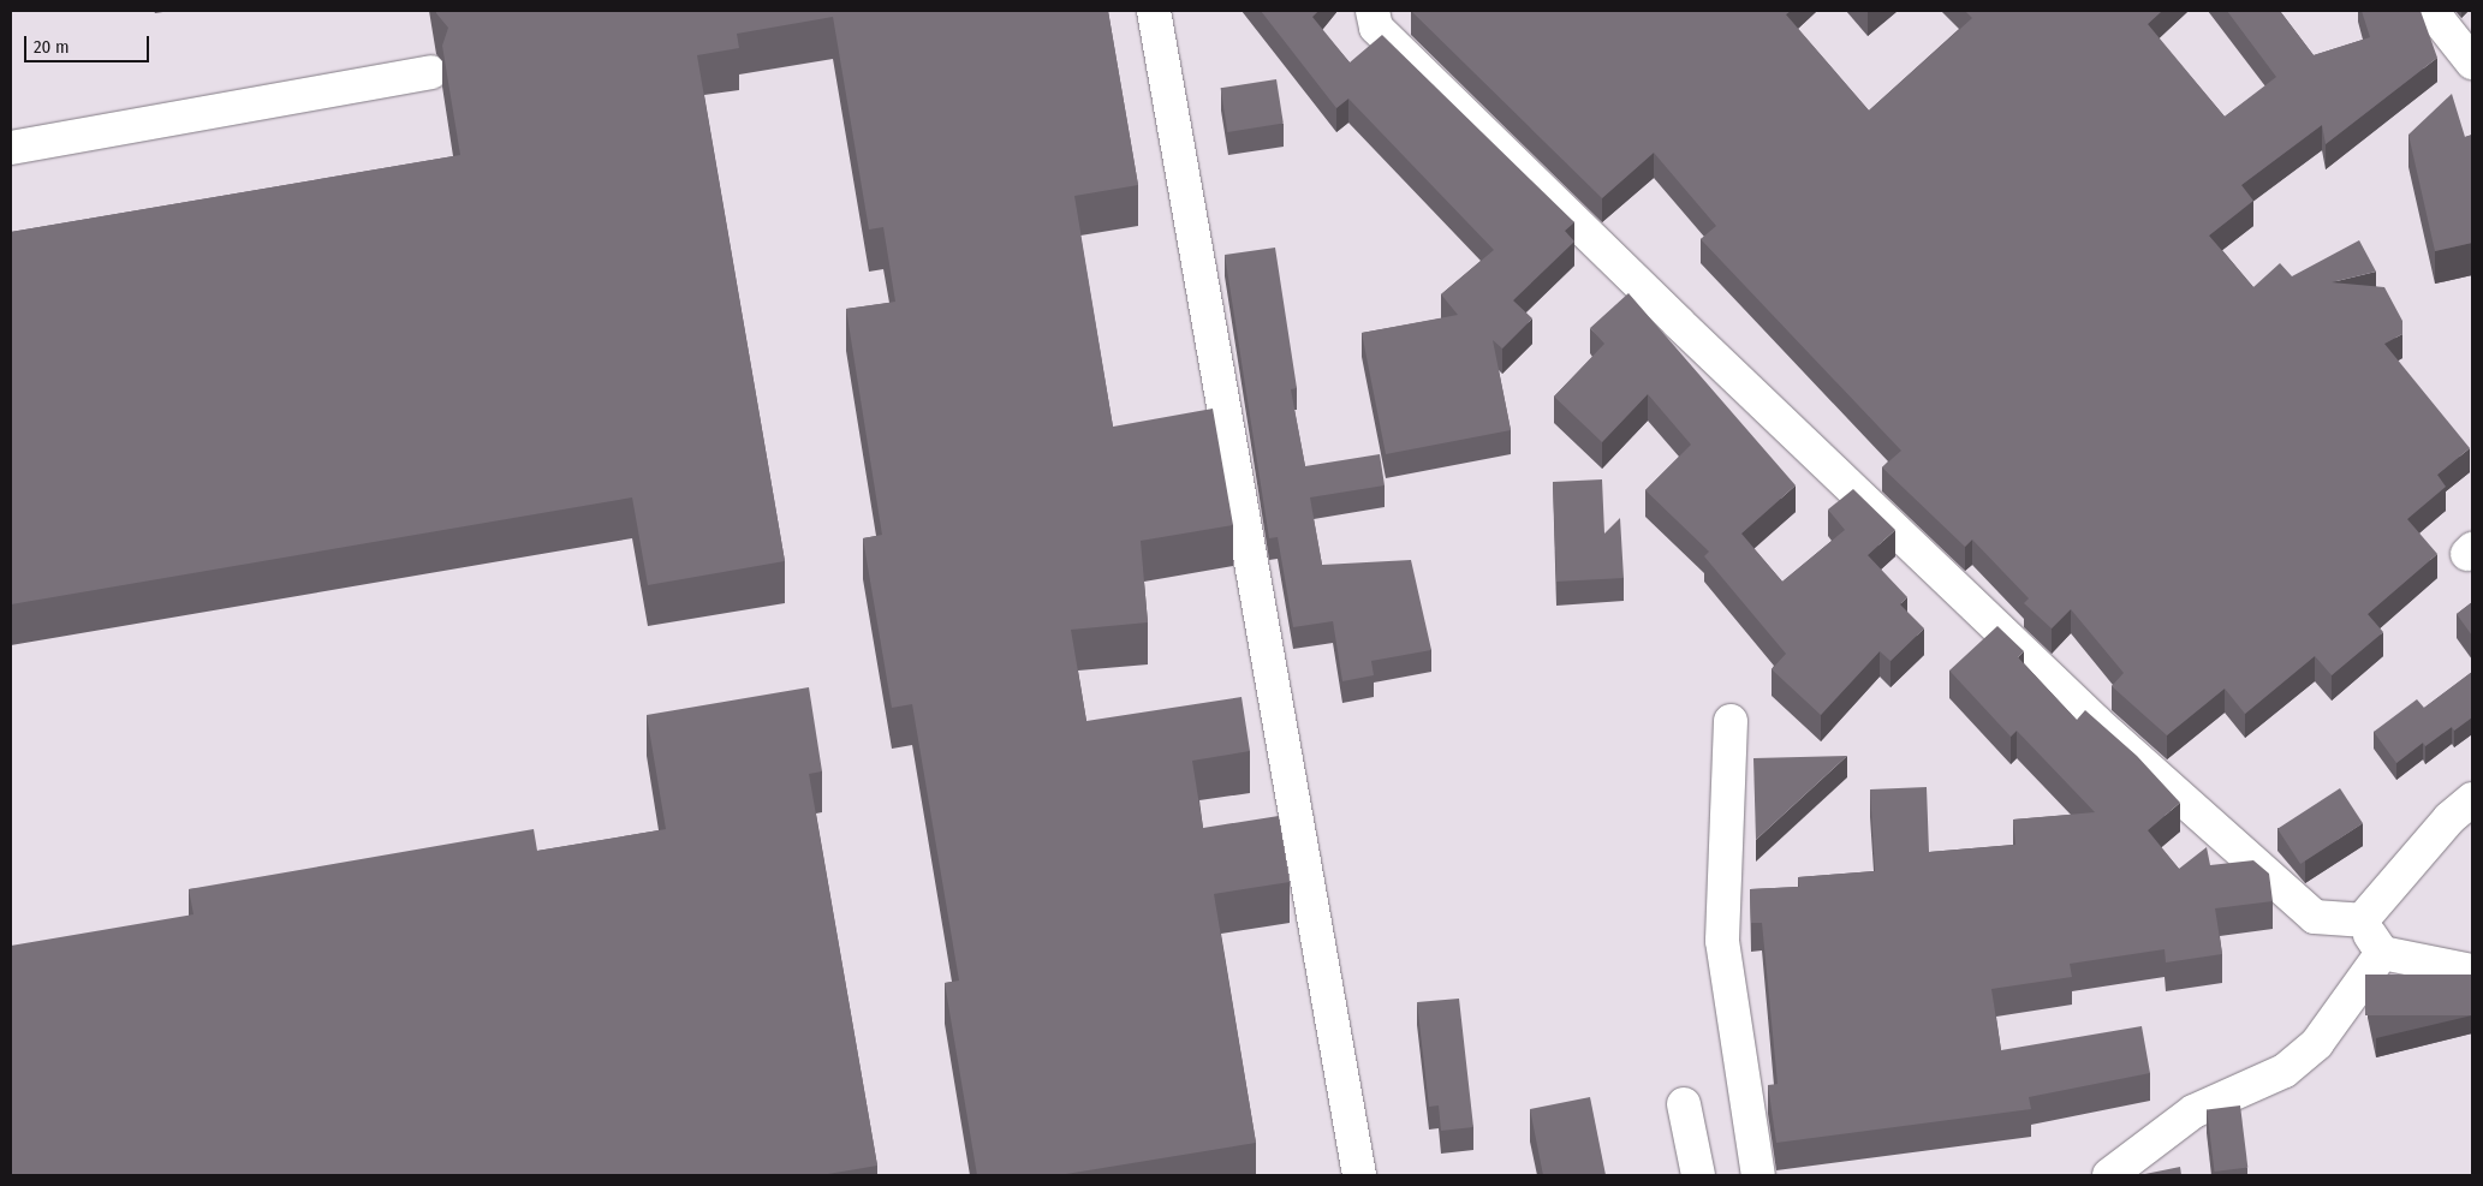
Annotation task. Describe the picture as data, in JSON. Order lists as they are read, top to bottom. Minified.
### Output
{"scale_bar":"20 m"}
